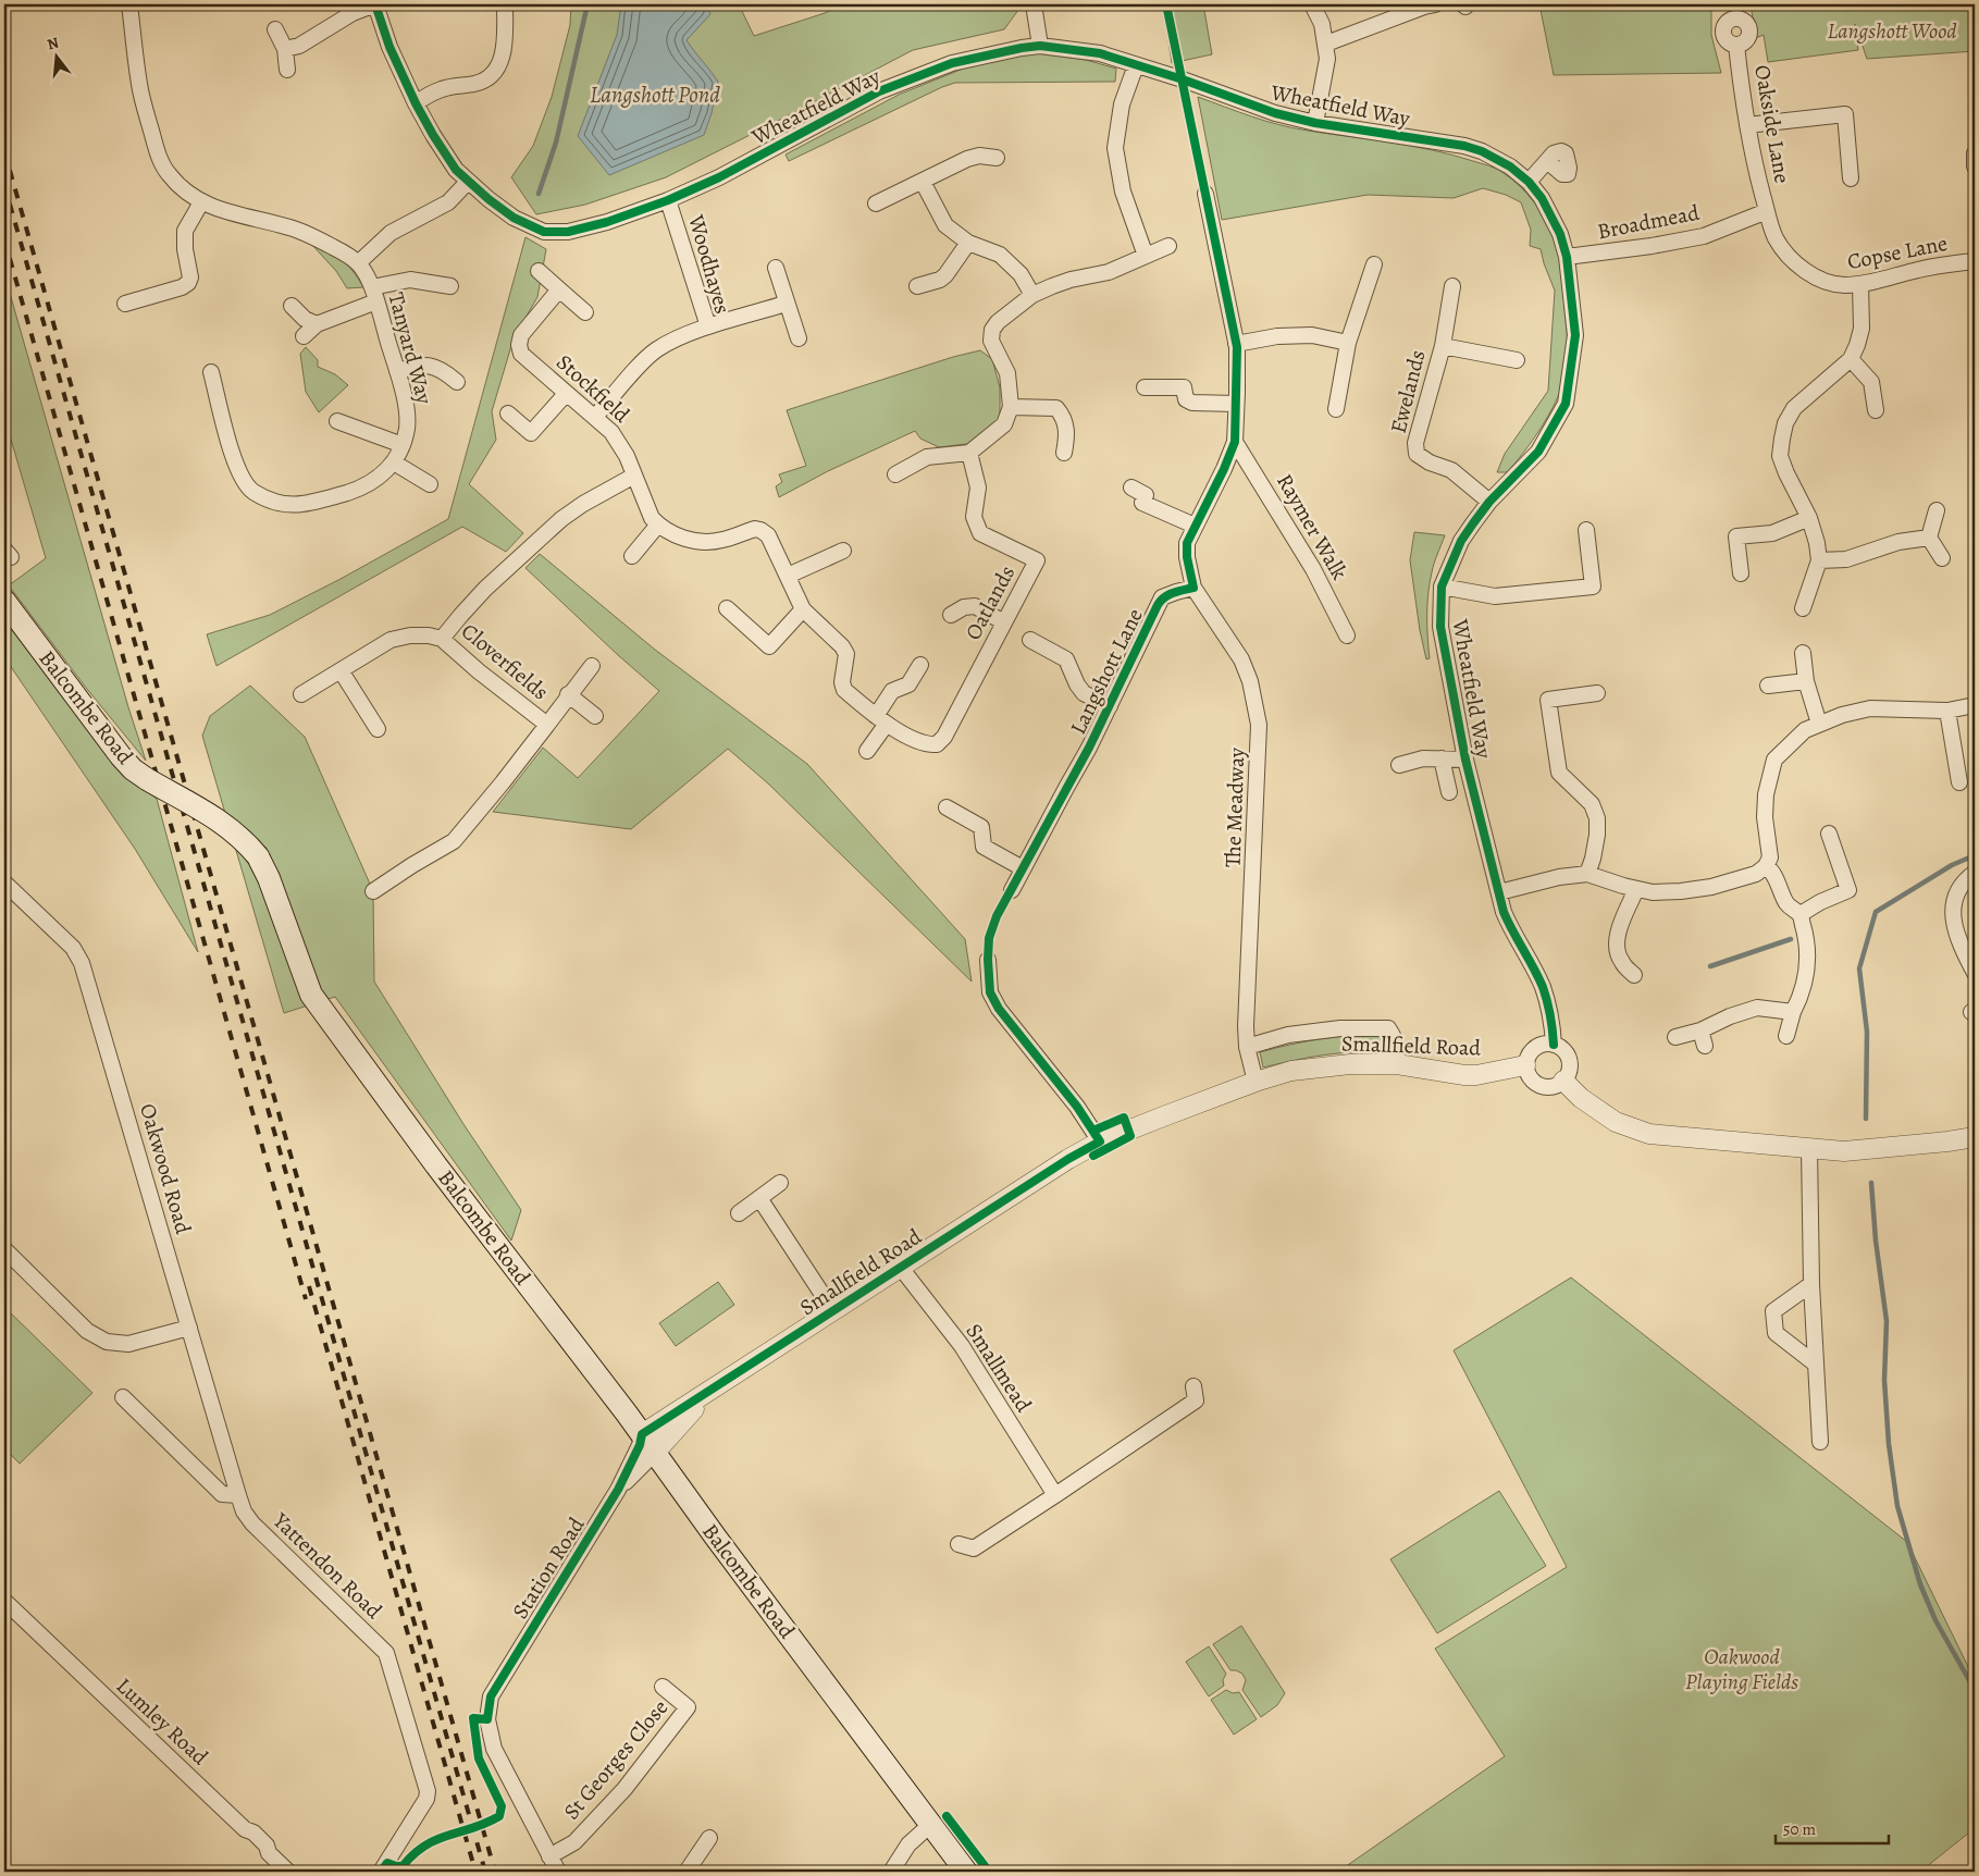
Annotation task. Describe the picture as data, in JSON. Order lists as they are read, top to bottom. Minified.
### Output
{"streets":{"main road":["Balcombe Road"],"street":["Wheatfield Way","Oakside Lane","Broadmead","Copse Lane","Woodhayes","Tanyard Way","Stockfield","Ewelands","Raymer Walk","Oatlands","Cloverfields","Langshott Lane","The Meadway","Smallfield Road","Oakwood Road","Smallmead","Yattendon Road","Station Road","Lumley Road","St Georges Close"]},"crossings":[["Wheatfield Way","Broadmead"],["Wheatfield Way","Woodhayes"],["Wheatfield Way","Ewelands"],["Wheatfield Way","Smallfield Road"],["Oakside Lane","Broadmead"],["Oakside Lane","Copse Lane"],["Broadmead","Copse Lane"],["Woodhayes","Stockfield"],["Stockfield","Cloverfields"],["Langshott Lane","The Meadway"],["Balcombe Road","Smallfield Road"],["Balcombe Road","Station Road"],["The Meadway","Smallfield Road"],["Smallfield Road","Smallmead"],["Smallfield Road","Station Road"],["Oakwood Road","Yattendon Road"],["Station Road","St Georges Close"]],"water":["Langshott Pond"],"parks":["Langshott Wood","Oakwood Playing Fields"],"scale_bar":"50 m","north":"top"}
